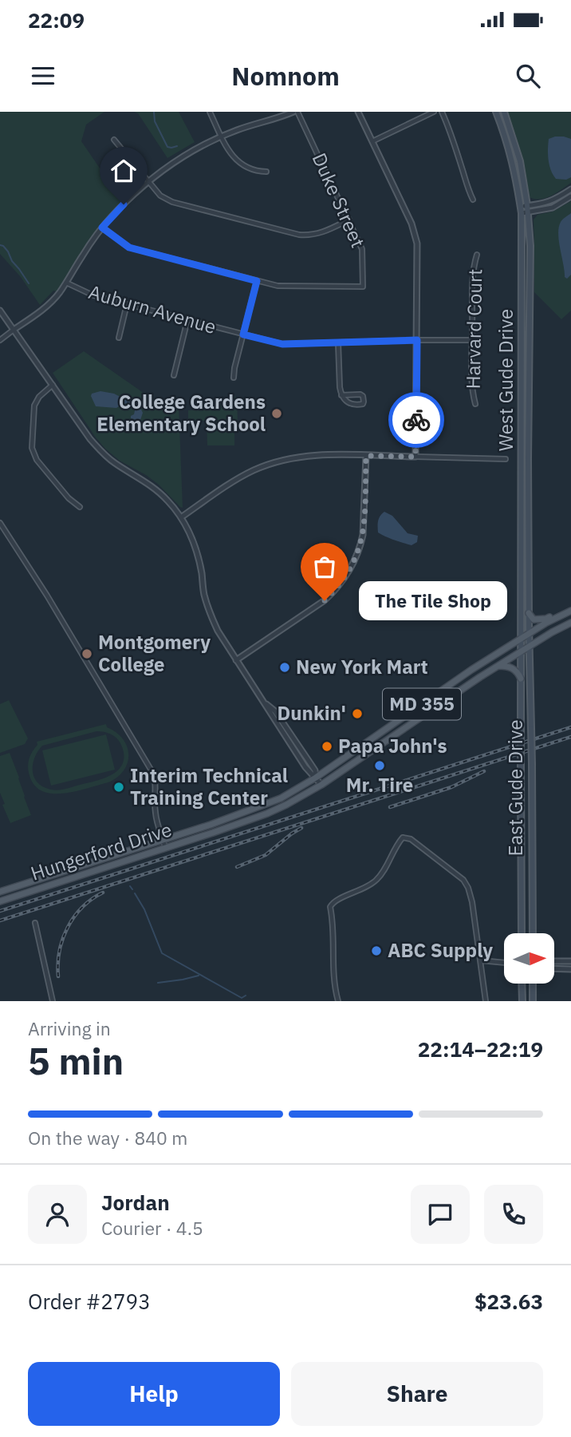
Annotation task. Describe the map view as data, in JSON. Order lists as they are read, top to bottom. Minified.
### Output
{"streets":{"main road":["West Gude Drive","MD 355","East Gude Drive","Hungerford Drive"],"street":["Duke Street","Auburn Avenue","Harvard Court"]},"crossings":[["Auburn Avenue","Harvard Court"],["West Gude Drive","MD 355"],["West Gude Drive","East Gude Drive"],["MD 355","East Gude Drive"],["MD 355","Hungerford Drive"]],"places":["College Gardens Elementary School","The Tile Shop","Montgomery College","New York Mart","Dunkin'","Papa John's","Mr. Tire","Interim Technical Training Center","ABC Supply"],"north":"right","page":{"status":"22:09","header":"Nomnom","bubble":"The Tile Shop","heading":["5 min","Arriving in","22:14–22:19"],"panel":["Jordan","Courier · 4.5","Order #2793","$23.63"],"bar":"On the way · 840 m","buttons":["Help","Share"]}}
